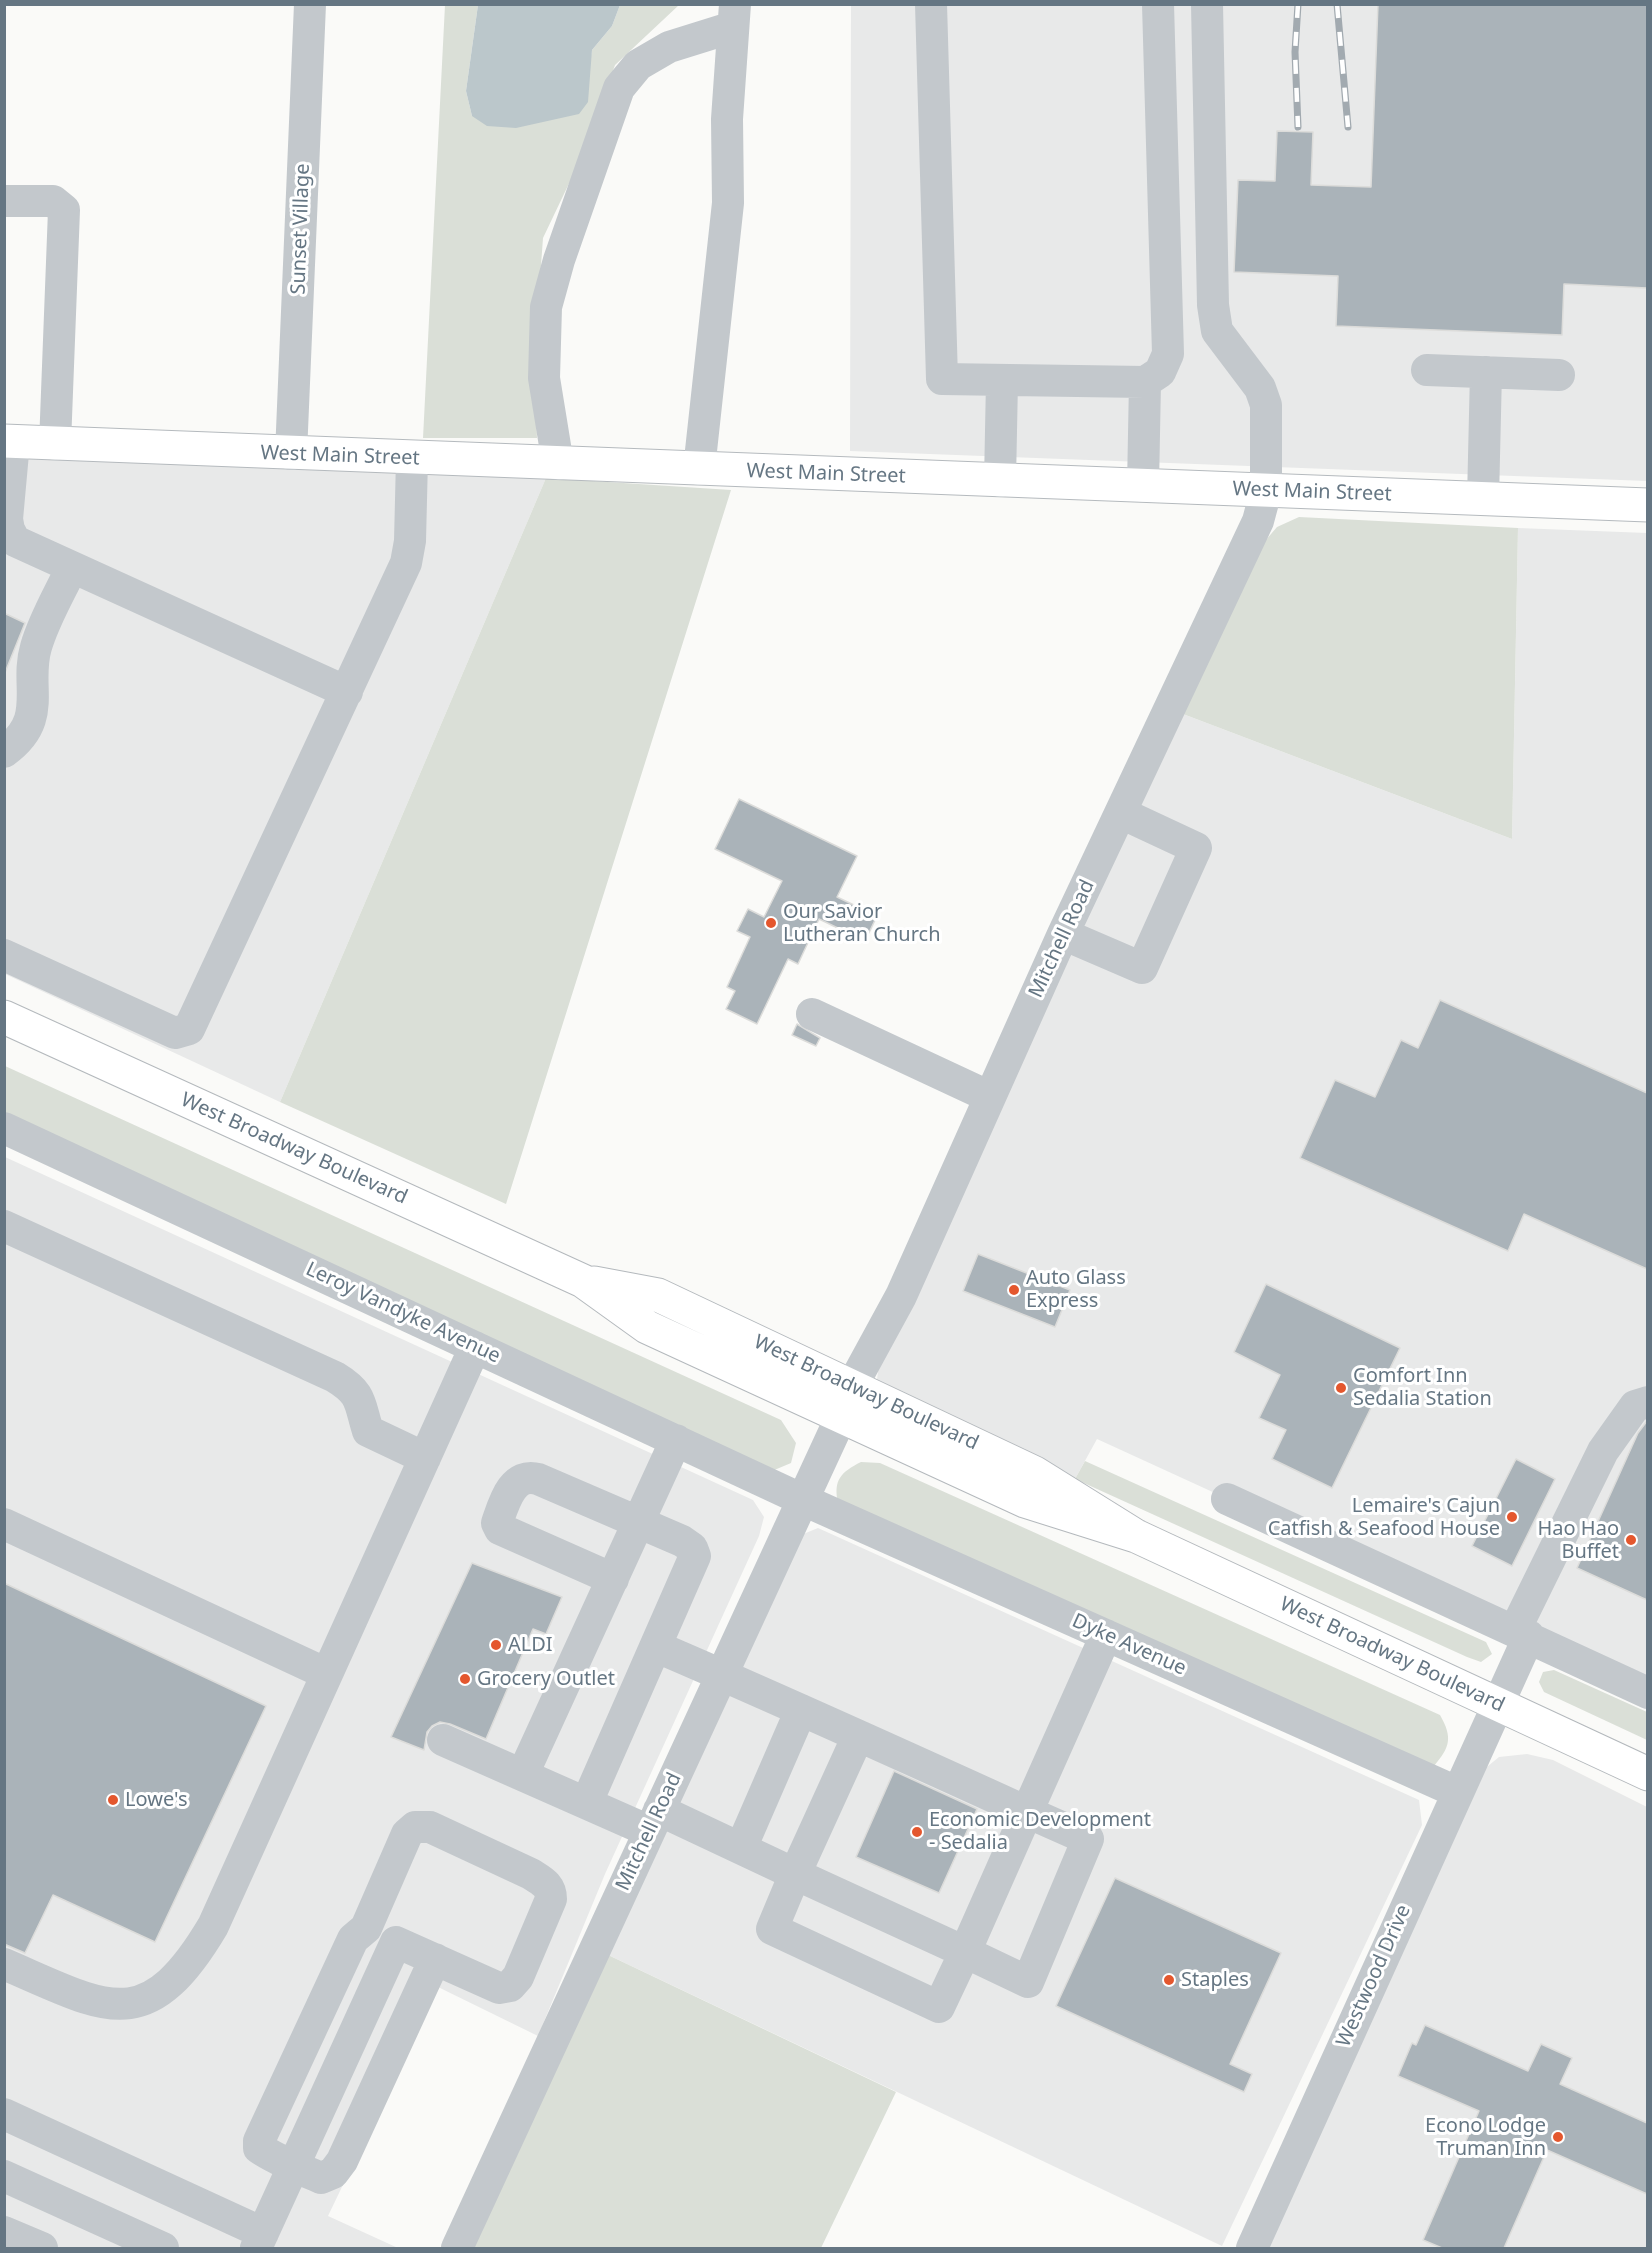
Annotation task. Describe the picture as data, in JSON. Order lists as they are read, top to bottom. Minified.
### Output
{"streets":{"main road":["West Main Street","West Broadway Boulevard"],"street":["Sunset Village","Mitchell Road","Leroy Vandyke Avenue","Dyke Avenue","Westwood Drive"]},"crossings":[["Sunset Village","West Main Street"],["West Main Street","Mitchell Road"],["Mitchell Road","West Broadway Boulevard"],["Mitchell Road","Leroy Vandyke Avenue"],["Mitchell Road","Dyke Avenue"],["West Broadway Boulevard","Westwood Drive"],["Leroy Vandyke Avenue","Dyke Avenue"],["Dyke Avenue","Westwood Drive"]],"places":["Our Savior Lutheran Church","Auto Glass Express","Comfort Inn Sedalia Station","Lemaire's Cajun Catfish & Seafood House","Hao Hao Buffet","ALDI","Grocery Outlet","Lowe's","Economic Development - Sedalia","Staples","Econo Lodge Truman Inn"]}
